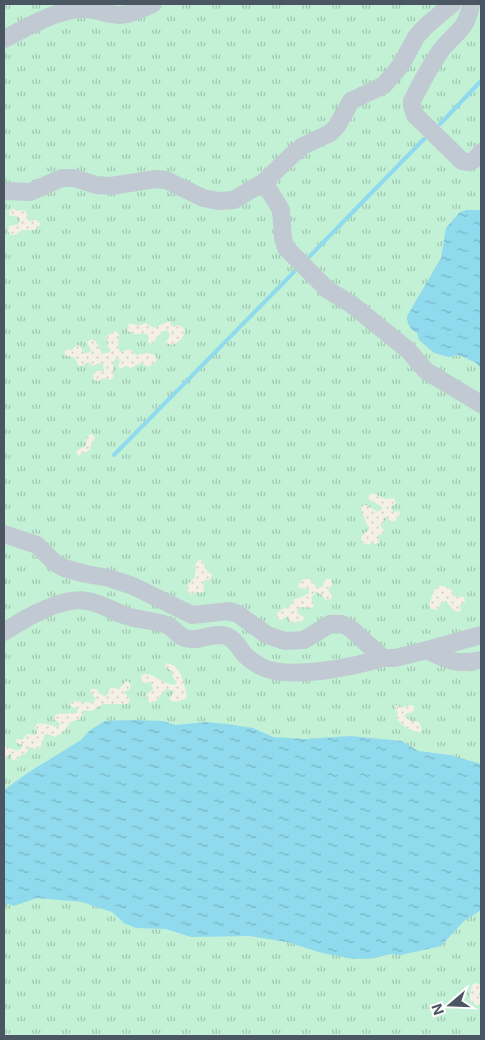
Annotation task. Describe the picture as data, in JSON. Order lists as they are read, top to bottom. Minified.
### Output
{"north":"left"}
